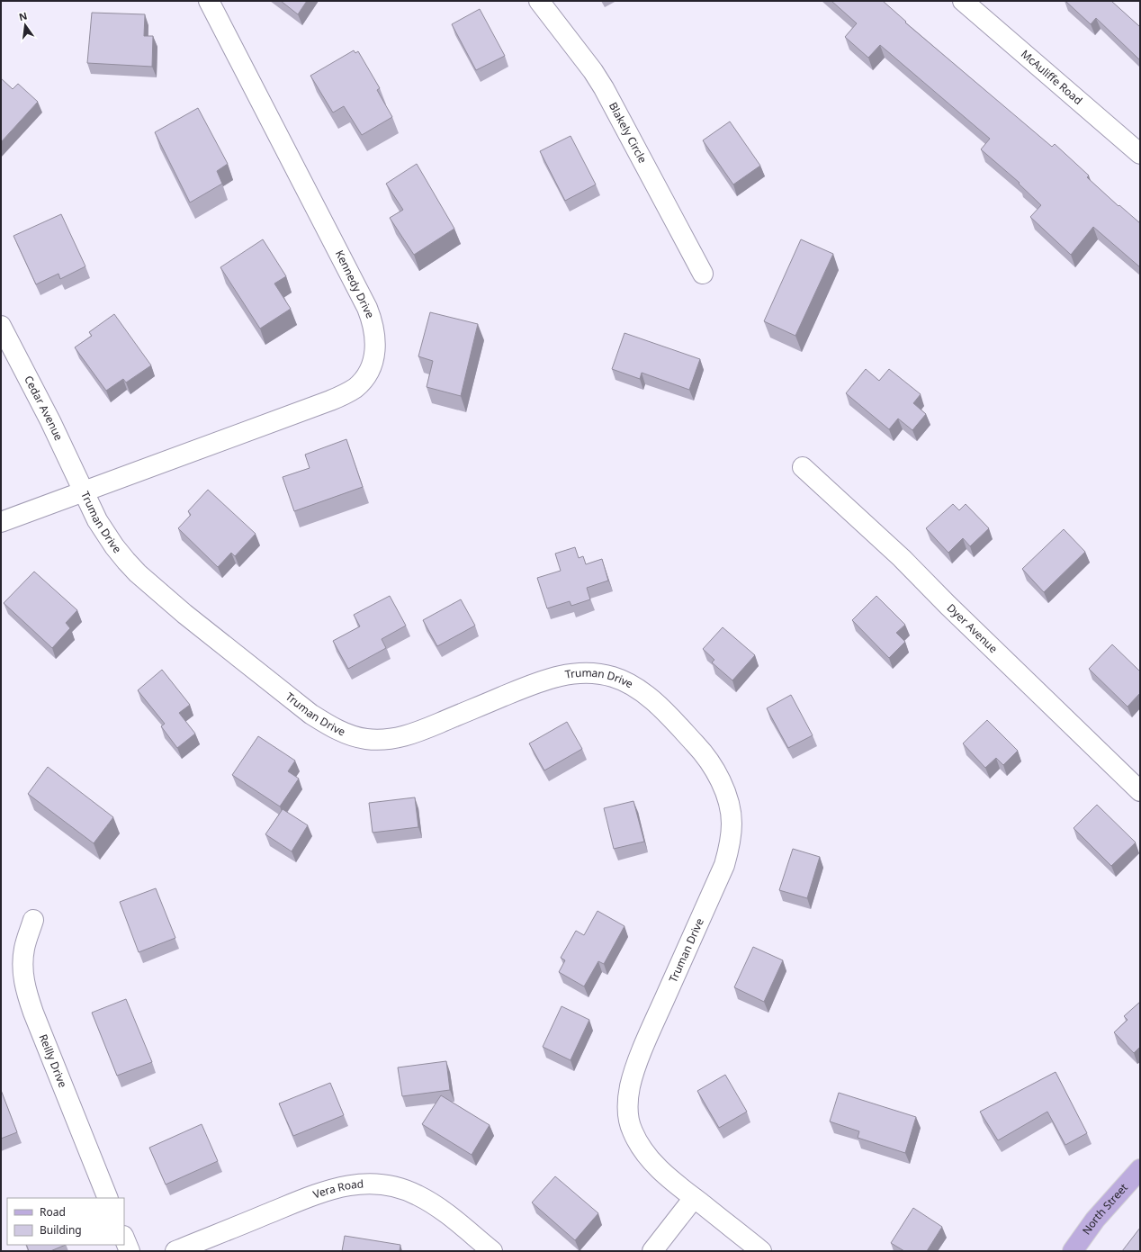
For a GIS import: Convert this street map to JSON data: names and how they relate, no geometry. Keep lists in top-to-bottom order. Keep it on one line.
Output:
{"streets":{"main road":["North Street"],"street":["McAuliffe Road","Blakely Circle","Kennedy Drive","Cedar Avenue","Truman Drive","Dyer Avenue","Reilly Drive","Vera Road"]},"crossings":[["Kennedy Drive","Cedar Avenue"],["Kennedy Drive","Truman Drive"],["Cedar Avenue","Truman Drive"]],"legend":["Road","Building"],"north":"top"}
